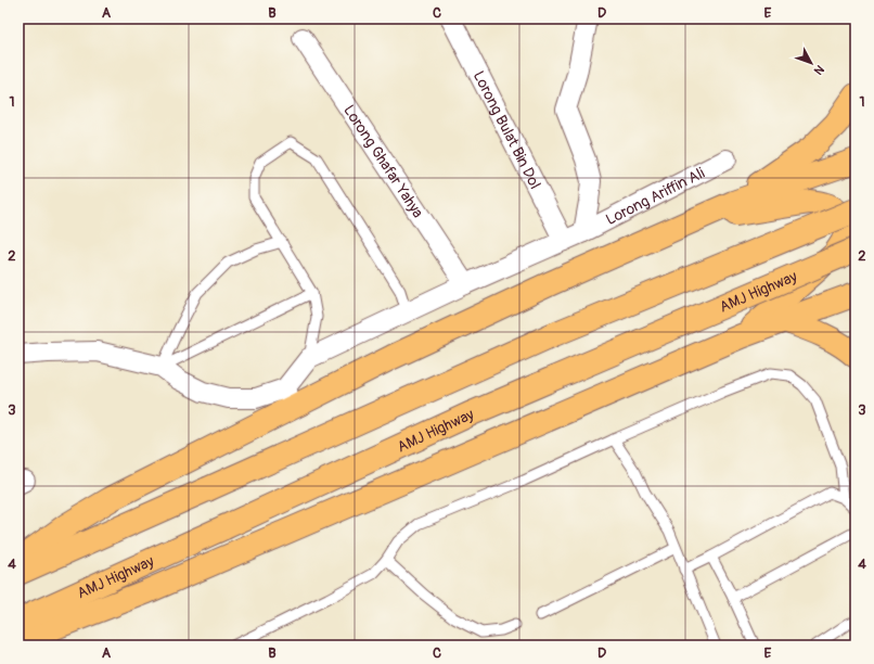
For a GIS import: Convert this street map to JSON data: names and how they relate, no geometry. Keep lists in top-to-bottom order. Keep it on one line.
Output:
{"streets":{"main road":["AMJ Highway"],"street":["Lorong Bulat Bin Dol","Lorong Ghafar Yahya","Lorong Ariffin Ali"]},"crossings":[["Lorong Bulat Bin Dol","Lorong Ariffin Ali"],["Lorong Ghafar Yahya","Lorong Ariffin Ali"]],"north":"bottom right","grid":{"columns":["A","B","C","D","E"],"rows":["1","2","3","4"]}}
